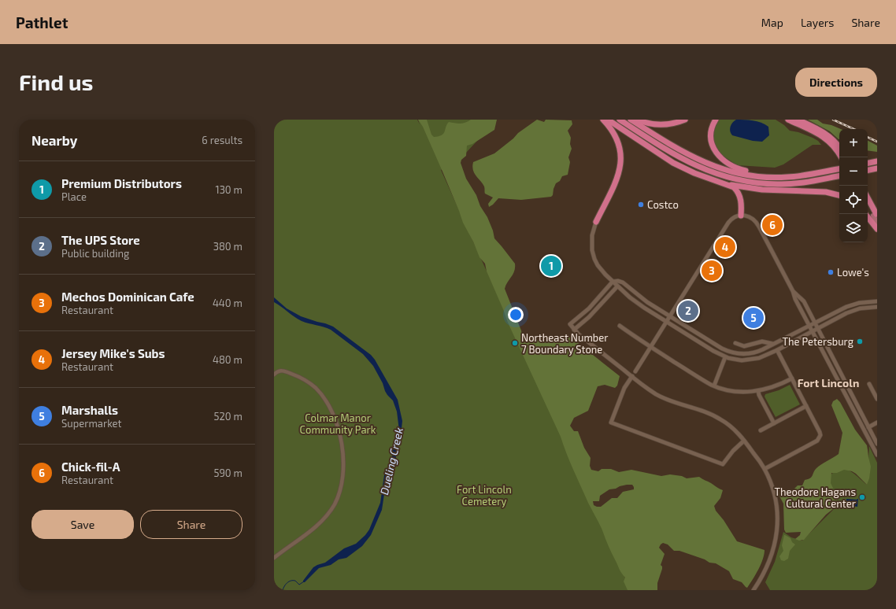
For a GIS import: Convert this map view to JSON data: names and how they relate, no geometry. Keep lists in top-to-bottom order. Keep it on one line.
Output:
{"districts":["Fort Lincoln"],"water":["Dueling Creek"],"parks":["Colmar Manor Community Park","Fort Lincoln Cemetery"],"places":["Costco","Lowe's","The Petersburg","Northeast Number 7 Boundary Stone","Theodore Hagans Cultural Center"],"page":{"header":"Pathlet","nav":["Map","Layers","Share"],"buttons":["Directions",["Save","Share"]],"title":"Find us","heading":["Nearby","6 results"],"map_buttons":["+","−"],"list":[{"mark":"1","name":"Premium Distributors","note":"Place","value":"130 m"},{"mark":"2","name":"The UPS Store","note":"Public building","value":"380 m"},{"mark":"3","name":"Mechos Dominican Cafe","note":"Restaurant","value":"440 m"},{"mark":"4","name":"Jersey Mike's Subs","note":"Restaurant","value":"480 m"},{"mark":"5","name":"Marshalls","note":"Supermarket","value":"520 m"},{"mark":"6","name":"Chick-fil-A","note":"Restaurant","value":"590 m"}],"pins":["6","4","1","3","2","5"]}}
